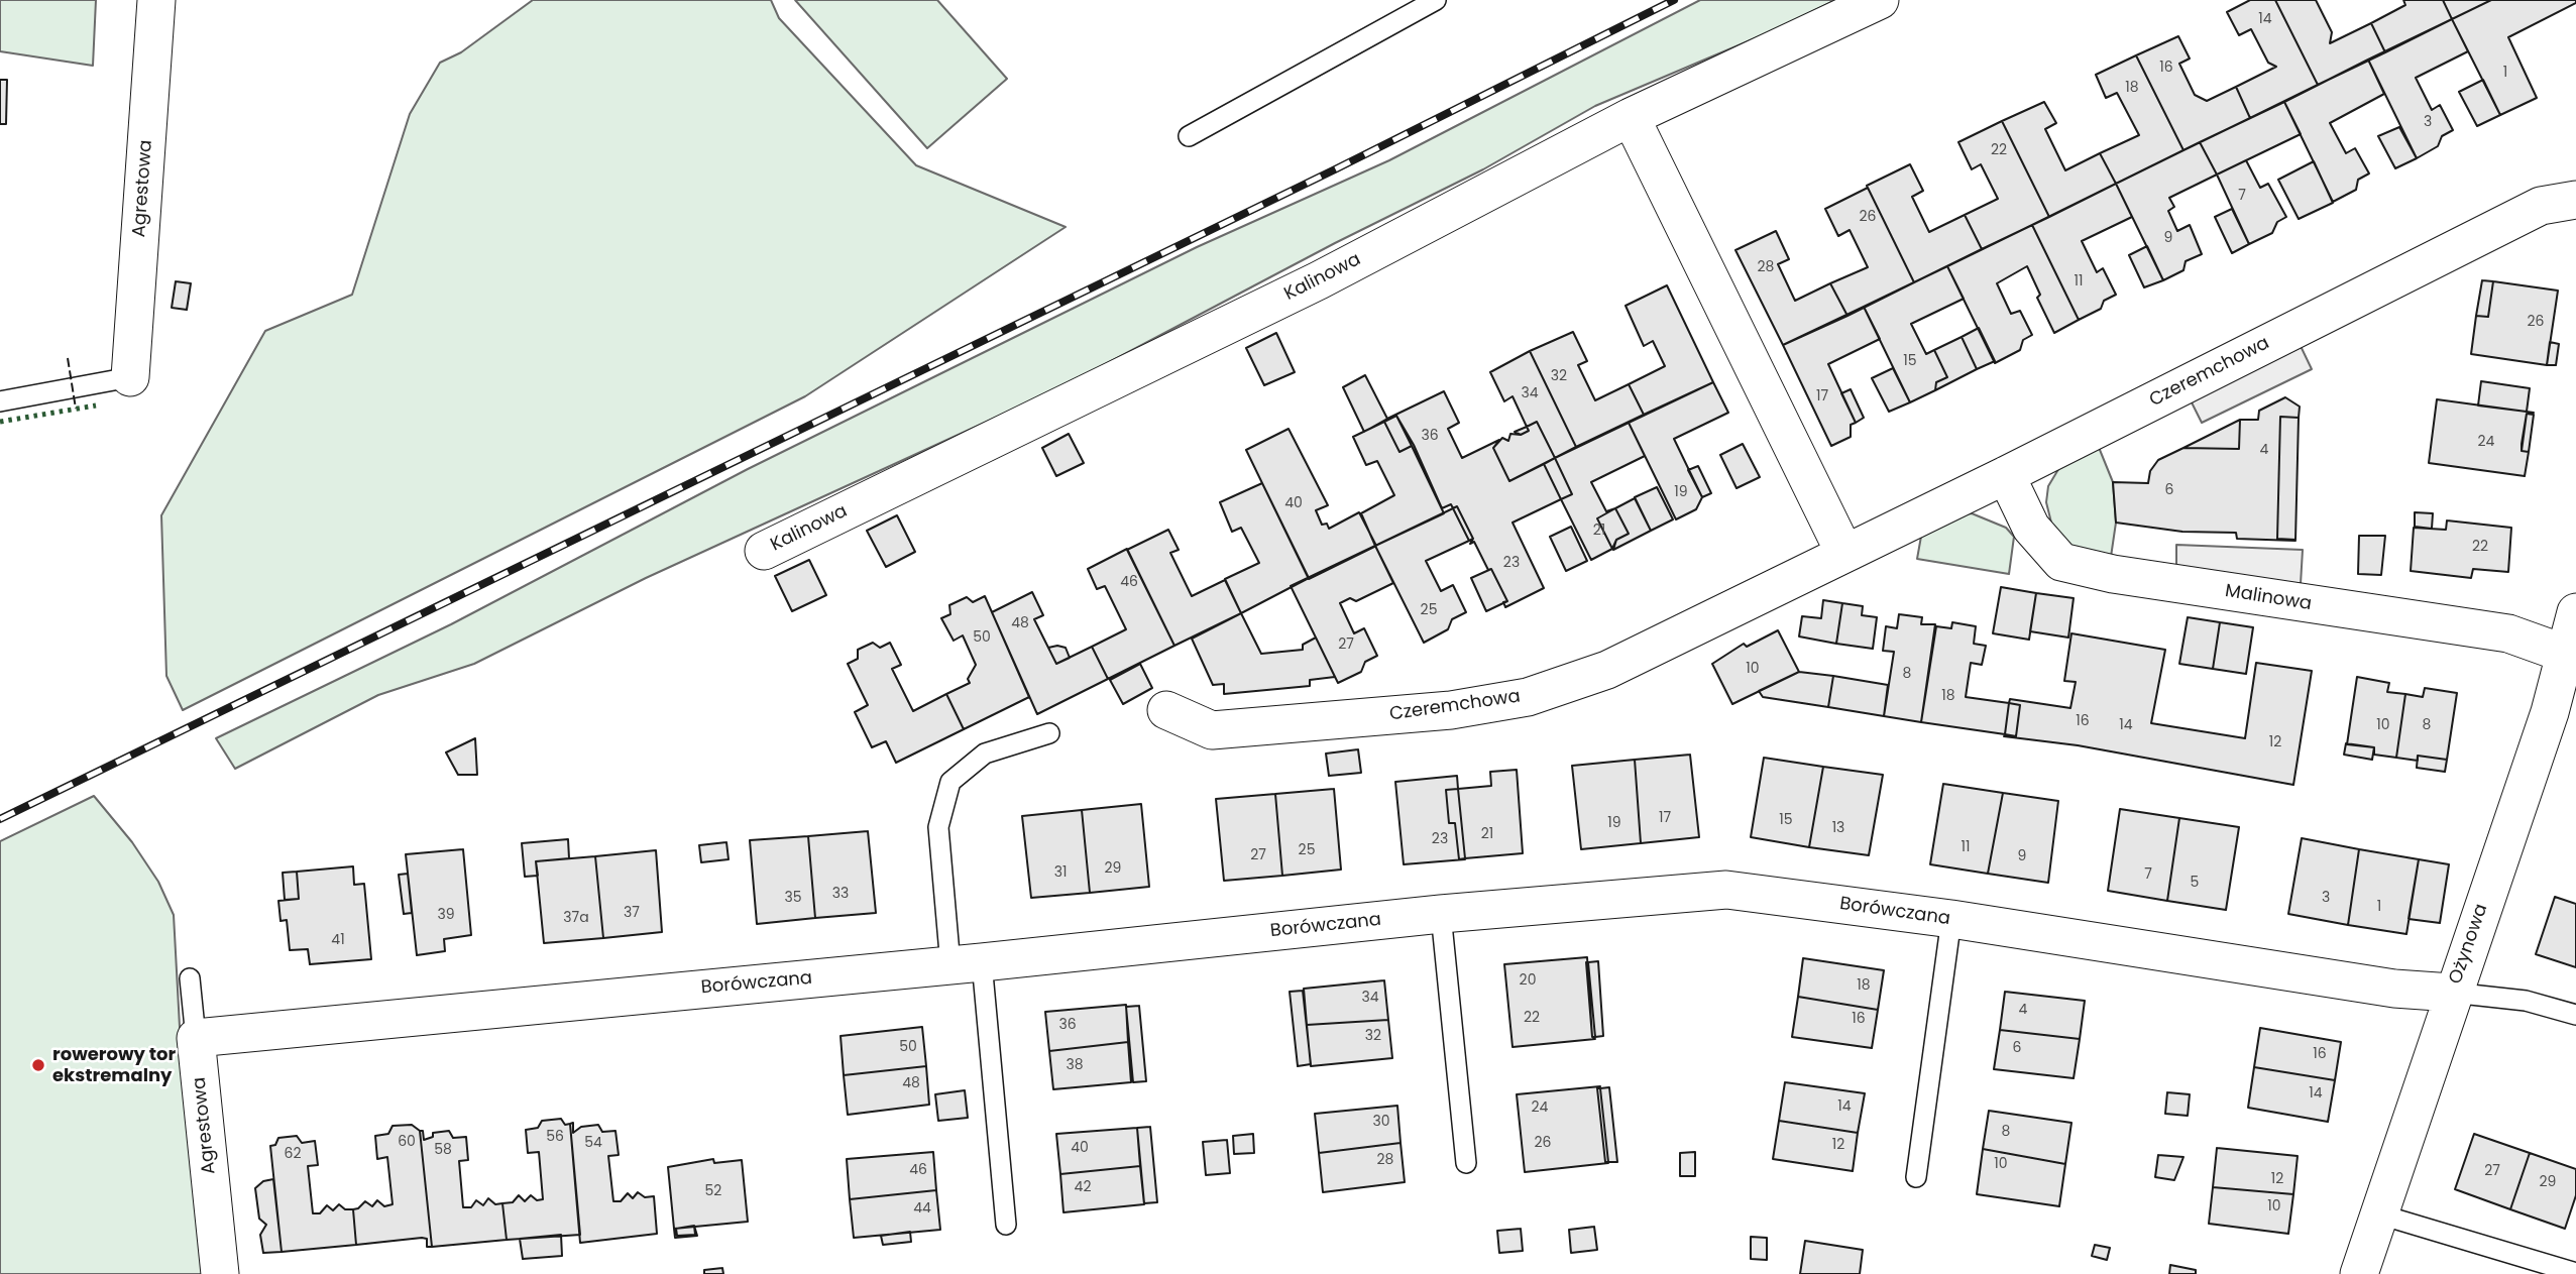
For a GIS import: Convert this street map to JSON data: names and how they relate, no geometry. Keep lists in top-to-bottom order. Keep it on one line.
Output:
{"streets":{"street":["Agrestowa","Kalinowa","Czeremchowa","Malinowa","Borówczana","Ożynowa"]},"crossings":[["Agrestowa","Borówczana"],["Czeremchowa","Malinowa"],["Malinowa","Ożynowa"],["Borówczana","Ożynowa"]],"places":["rowerowy tor ekstremalny"],"house_numbers":["14","16","1","18","3","22","7","26","9","28","11","26","15","32","34","17","36","24","4","6","19","40","21","22","23","46","25","48","50","27","10","8","18","16","14","10","8","12","17","15","19","13","21","23","11","25","27","9","29","31","7","5","33","35","3","1","37","39","37a","41","20","18","34","4","22","16","36","32","50","6","16","38","48","14","14","24","30","8","56","60","54","26","12","40","58","62","28","10","46","27","12","29","42","52","10","44"]}
